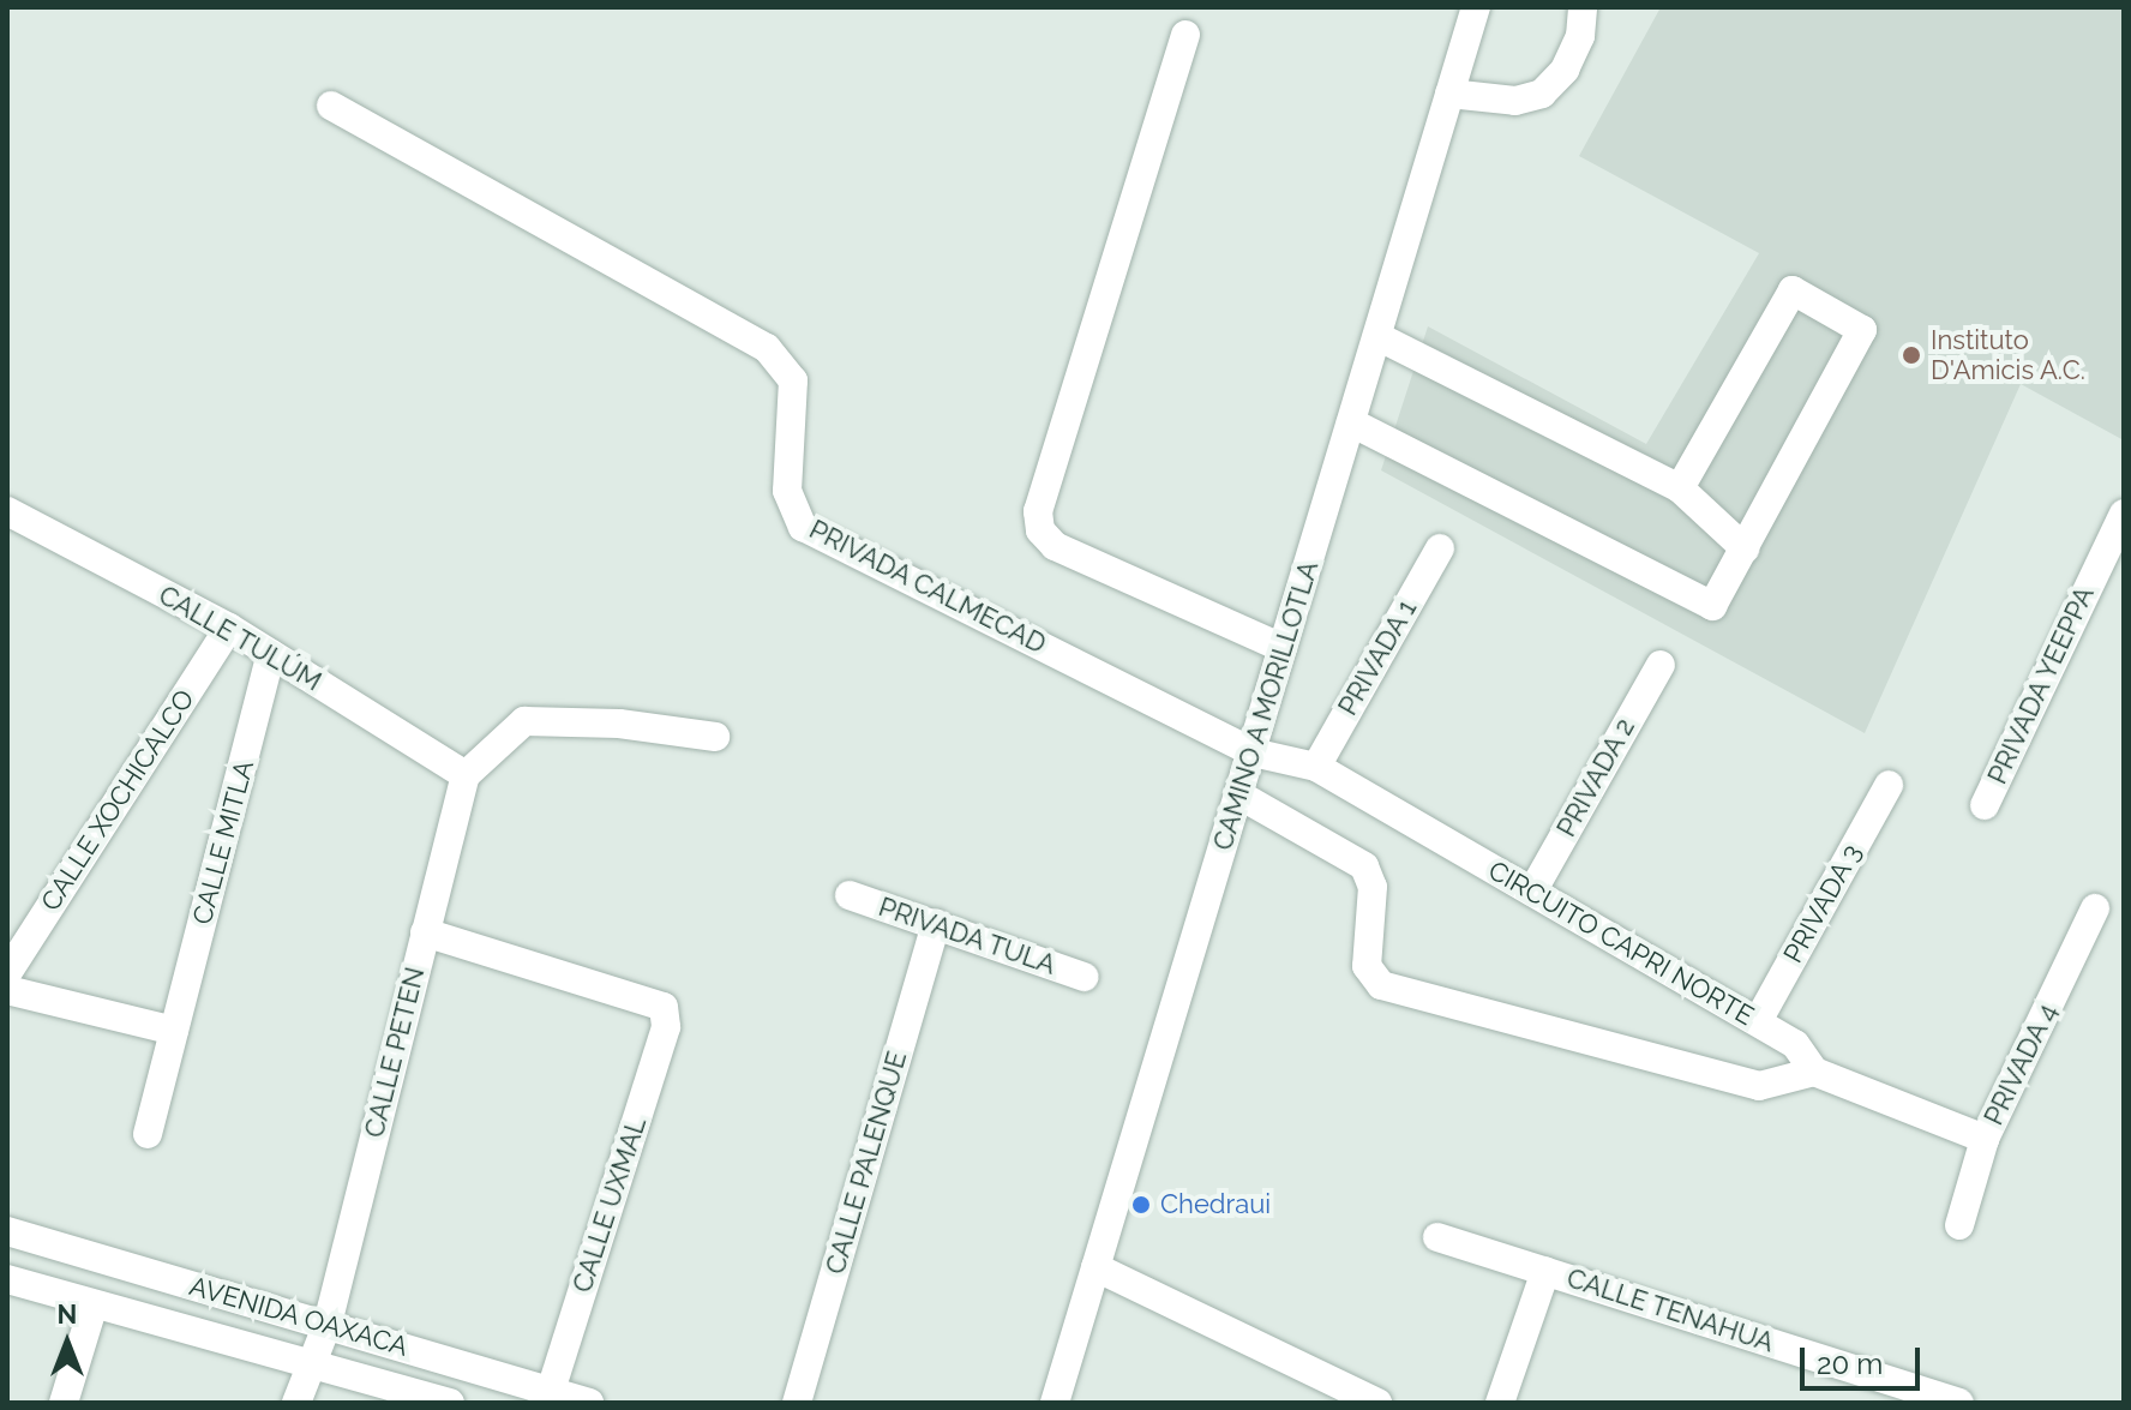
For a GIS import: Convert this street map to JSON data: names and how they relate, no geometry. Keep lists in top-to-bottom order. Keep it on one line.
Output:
{"streets":{"street":["PRIVADA CALMECAD","CALLE TULÚM","PRIVADA 1","PRIVADA YEEPPA","CAMINO A MORILLOTLA","PRIVADA 2","CALLE XOCHICALCO","CALLE MITLA","PRIVADA 3","PRIVADA TULA","CIRCUITO CAPRI NORTE","CALLE PETEN","PRIVADA 4","CALLE PALENQUE","CALLE UXMAL","CALLE TENAHUA","AVENIDA OAXACA"]},"crossings":[["PRIVADA CALMECAD","CAMINO A MORILLOTLA"],["PRIVADA CALMECAD","CIRCUITO CAPRI NORTE"],["CALLE TULÚM","CALLE XOCHICALCO"],["CALLE TULÚM","CALLE MITLA"],["CALLE TULÚM","CALLE PETEN"],["PRIVADA 1","CIRCUITO CAPRI NORTE"],["CAMINO A MORILLOTLA","CIRCUITO CAPRI NORTE"],["PRIVADA 2","CIRCUITO CAPRI NORTE"],["PRIVADA 3","CIRCUITO CAPRI NORTE"],["PRIVADA TULA","CALLE PALENQUE"],["CIRCUITO CAPRI NORTE","PRIVADA 4"],["CALLE PETEN","CALLE UXMAL"],["CALLE PETEN","AVENIDA OAXACA"],["CALLE UXMAL","AVENIDA OAXACA"]],"places":["Instituto D'Amicis A.C.","Chedraui"],"scale_bar":"20 m","north":"top"}
